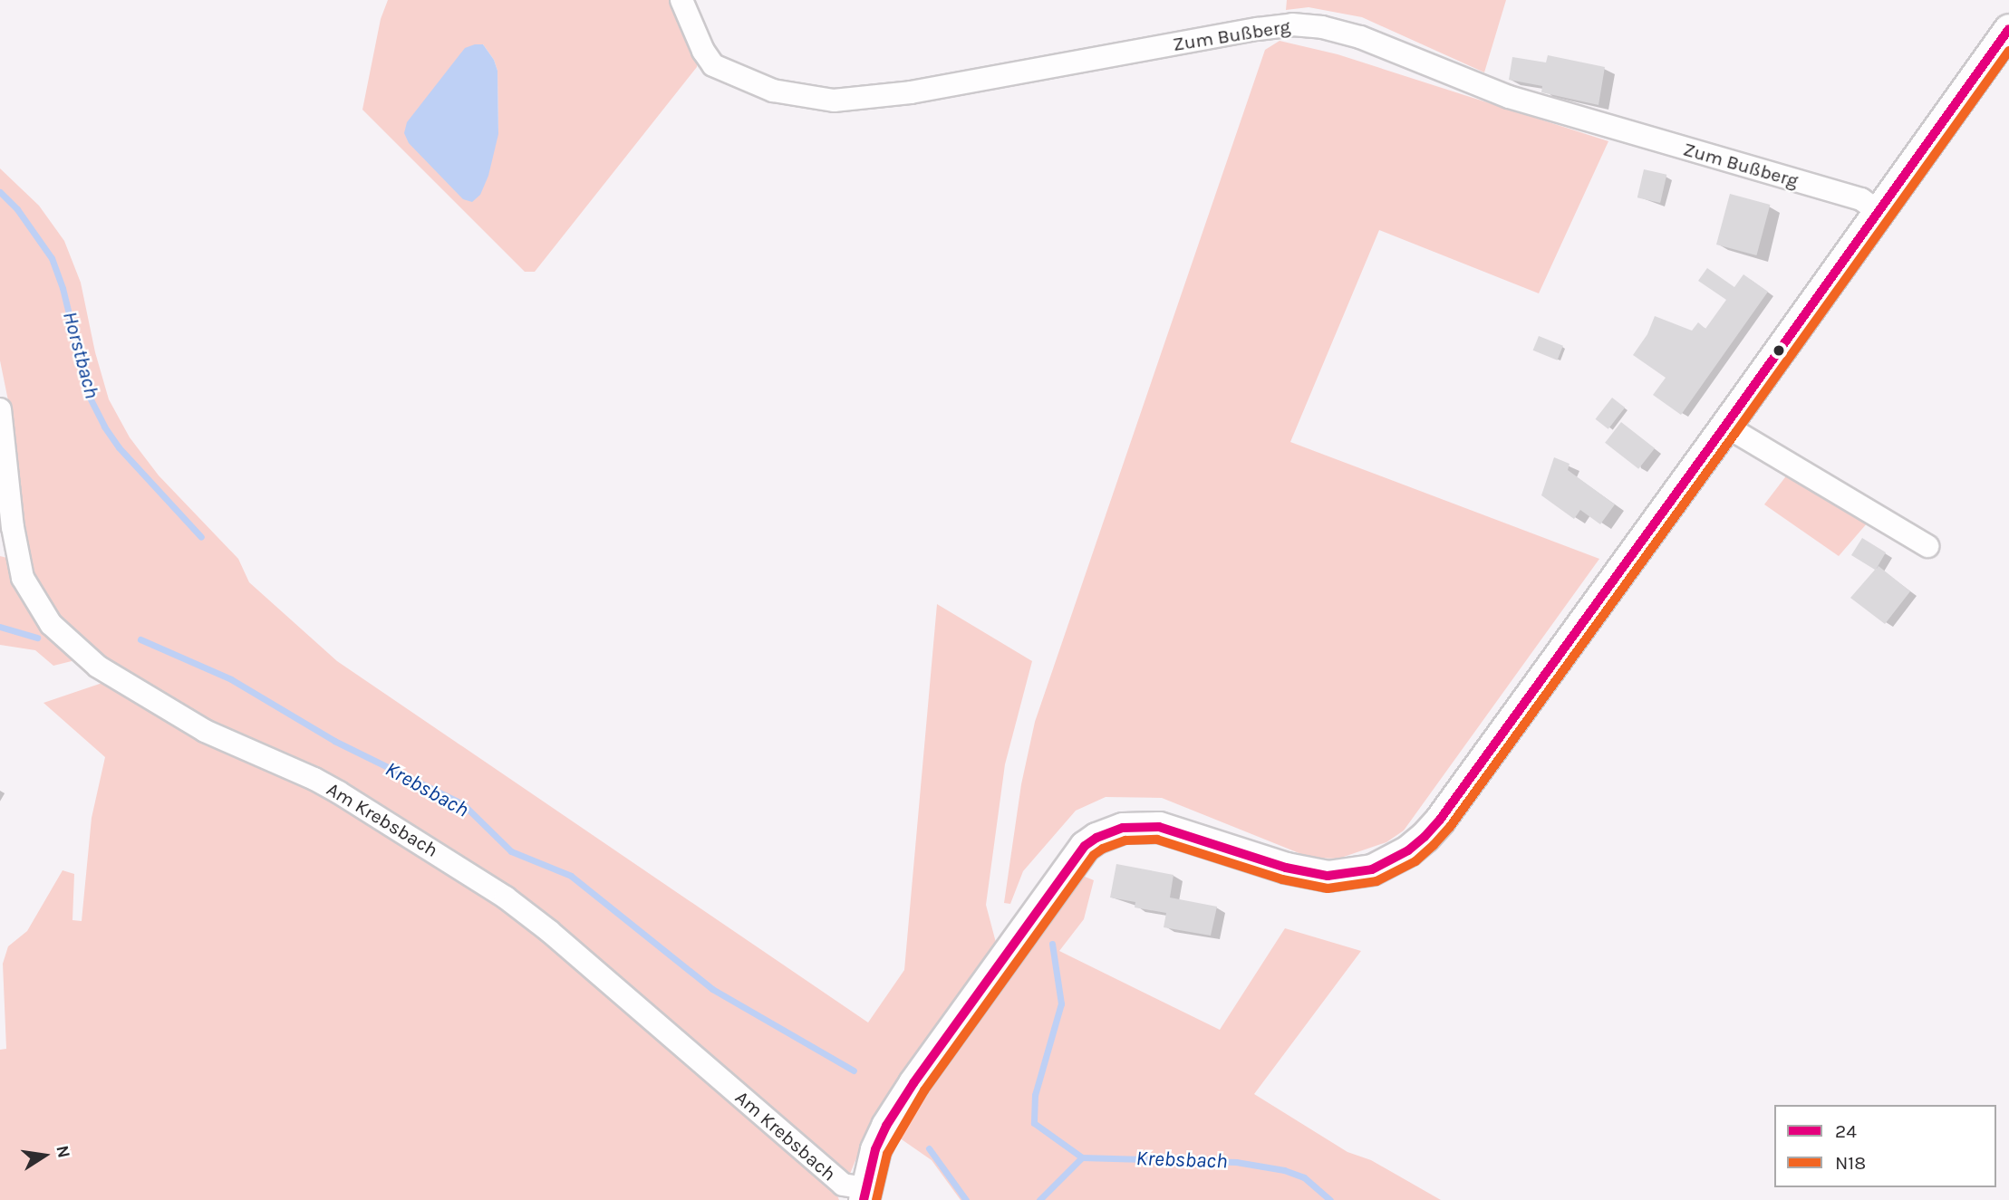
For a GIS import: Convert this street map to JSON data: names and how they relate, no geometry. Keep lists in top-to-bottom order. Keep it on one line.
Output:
{"streets":{"street":["Zum Bußberg","Am Krebsbach"]},"water":["Horstbach","Krebsbach"],"lines":["transit line 24","transit line N18"],"legend":["24","N18"],"north":"right"}
